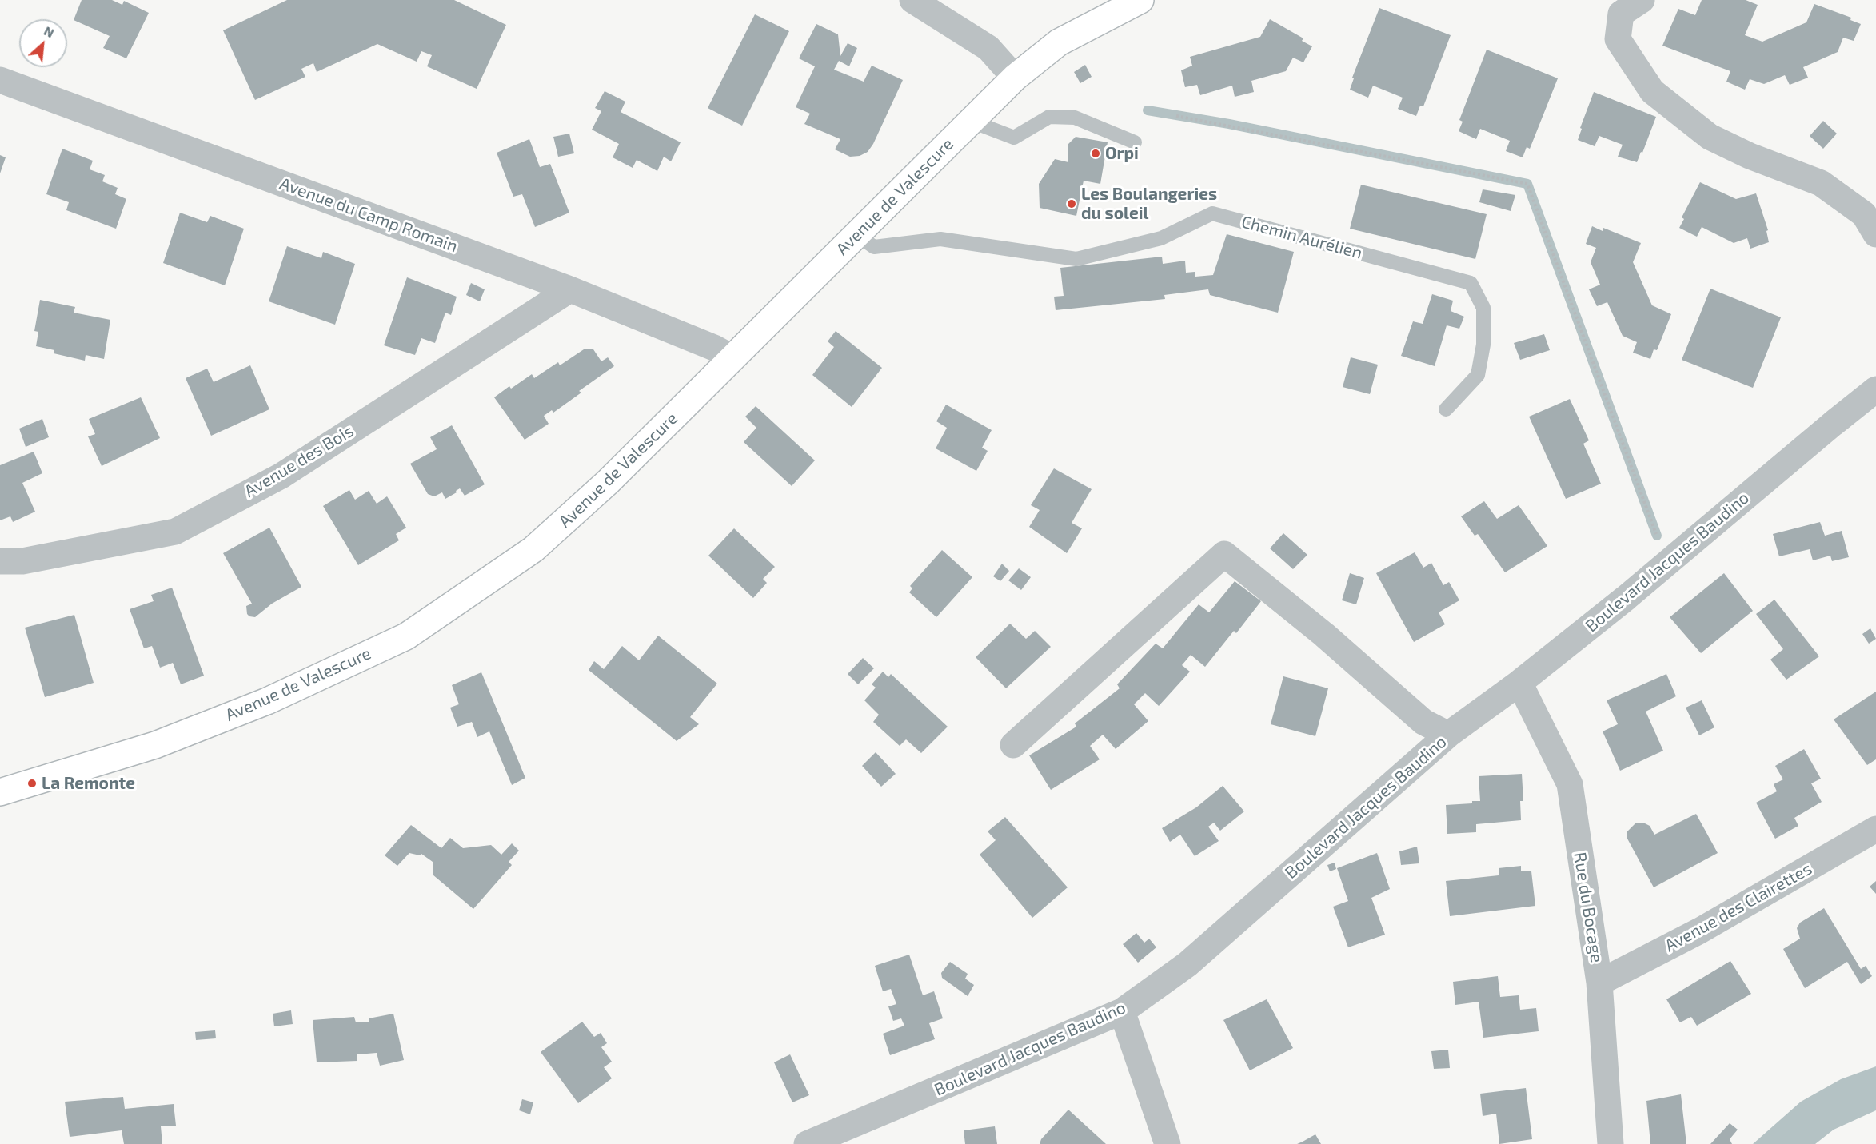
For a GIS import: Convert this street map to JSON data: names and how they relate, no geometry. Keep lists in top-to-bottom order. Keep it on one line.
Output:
{"streets":{"main road":["Avenue de Valescure"],"street":["Avenue du Camp Romain","Avenue des Bois","Boulevard Jacques Baudino","Rue du Bocage","Avenue des Clairettes"],"lane":["Chemin Aurélien"]},"crossings":[["Avenue de Valescure","Avenue du Camp Romain"],["Avenue de Valescure","Chemin Aurélien"],["Avenue du Camp Romain","Avenue des Bois"],["Boulevard Jacques Baudino","Rue du Bocage"],["Rue du Bocage","Avenue des Clairettes"]],"places":["Orpi","Les Boulangeries du soleil","La Remonte"],"north":"top right"}
